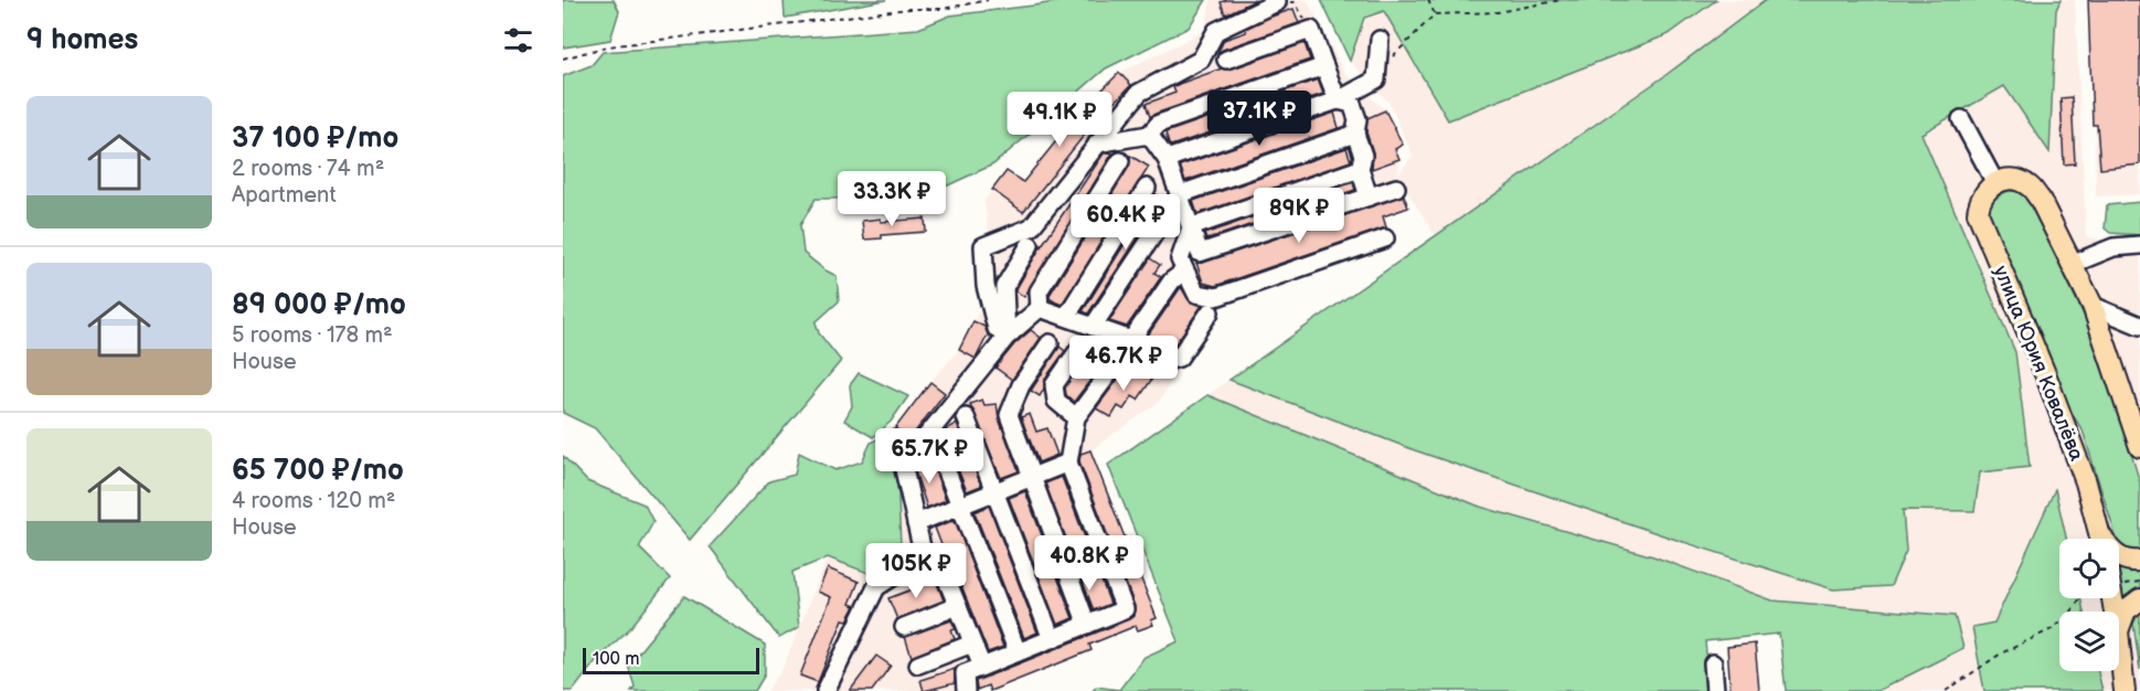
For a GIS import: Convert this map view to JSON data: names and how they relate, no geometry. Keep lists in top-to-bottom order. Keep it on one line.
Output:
{"streets":{"main road":["улица Юрия Ковалёва"]},"scale_bar":"100 m","page":{"heading":"9 homes","list":[{"name":"37 100 ₽/mo","note":"2 rooms · 74 m² · Apartment"},{"name":"89 000 ₽/mo","note":"5 rooms · 178 m² · House"},{"name":"65 700 ₽/mo","note":"4 rooms · 120 m² · House"}],"price":["37.1K ₽","49.1K ₽","33.3K ₽","89K ₽","60.4K ₽","46.7K ₽","65.7K ₽","40.8K ₽","105K ₽"],"scale":"100 m"}}
